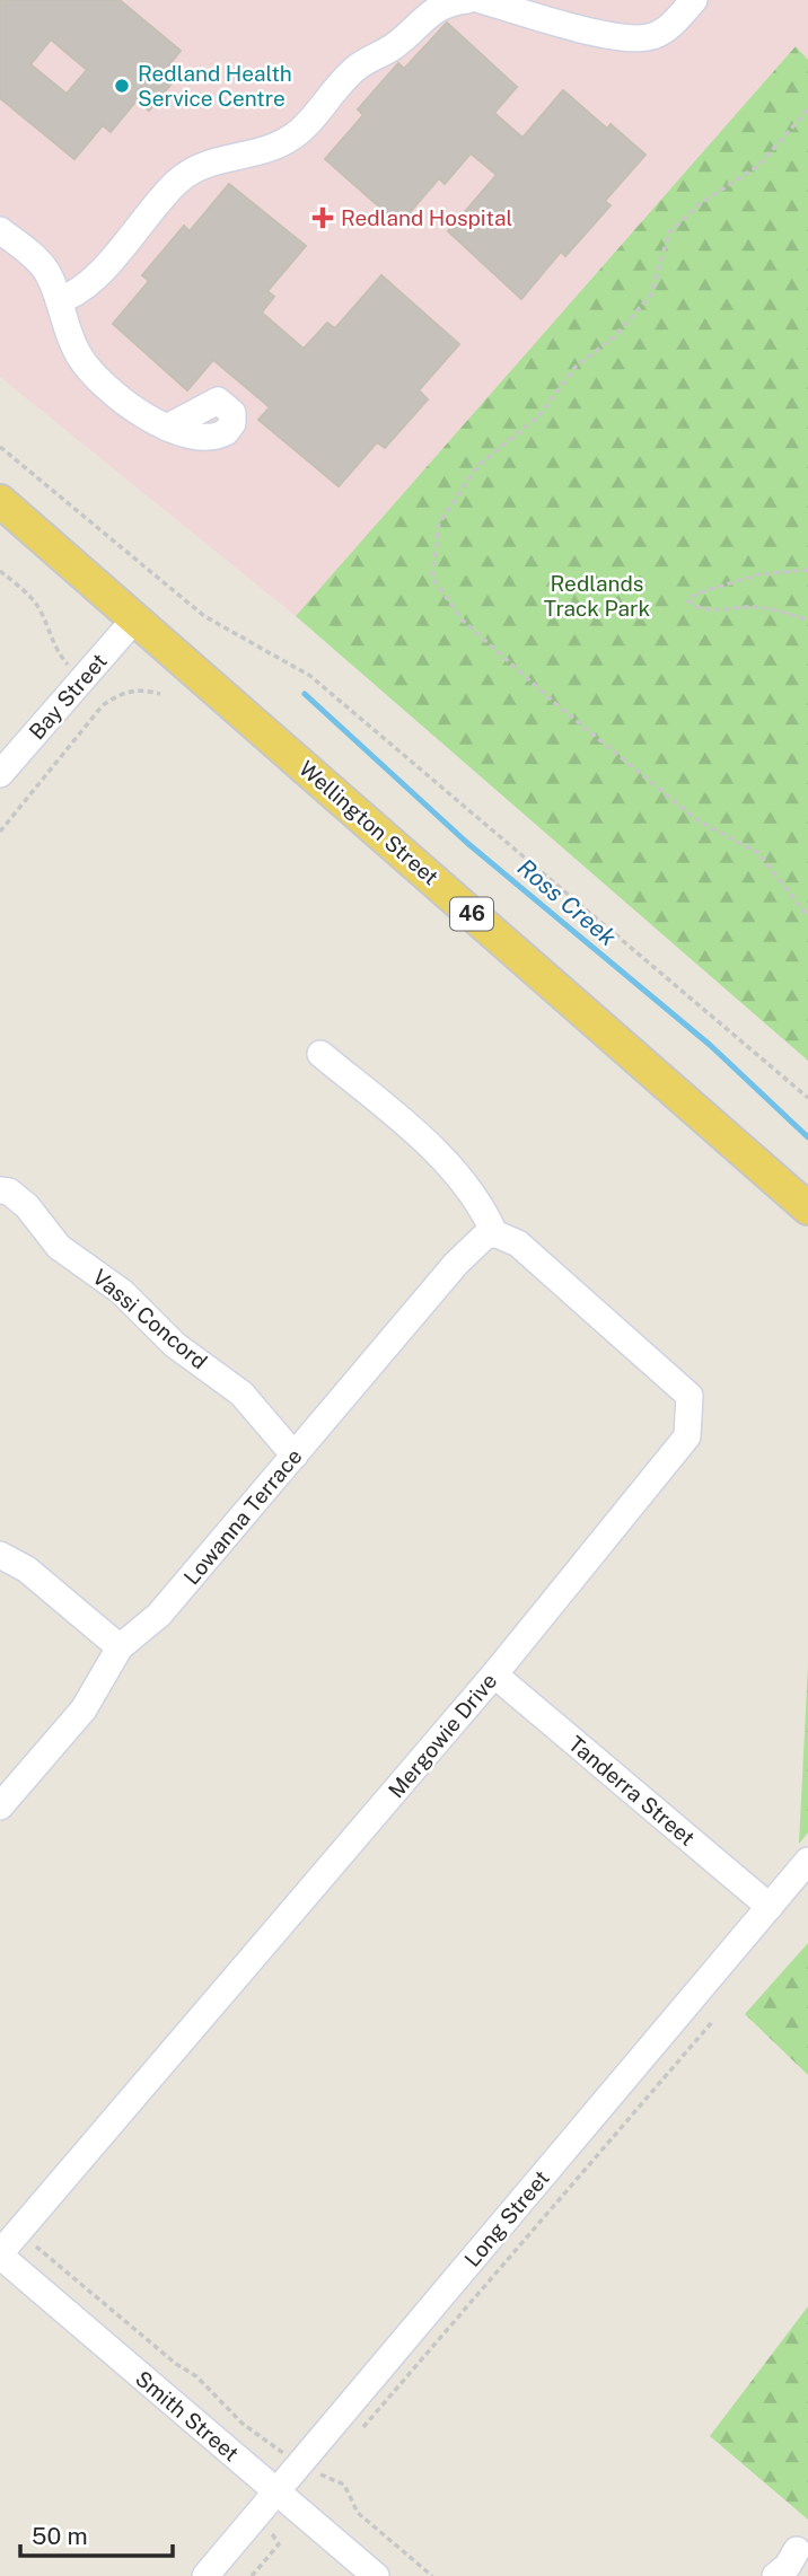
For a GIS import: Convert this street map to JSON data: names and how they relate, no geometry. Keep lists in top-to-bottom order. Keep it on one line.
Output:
{"streets":{"main road":["Wellington Street","46"],"street":["Bay Street","Vassi Concord","Lowanna Terrace","Mergowie Drive","Tanderra Street","Long Street","Smith Street"]},"crossings":[["Bay Street","Wellington Street"],["Vassi Concord","Lowanna Terrace"],["Lowanna Terrace","Mergowie Drive"],["Mergowie Drive","Tanderra Street"],["Mergowie Drive","Smith Street"],["Tanderra Street","Long Street"],["Long Street","Smith Street"]],"water":["Ross Creek"],"parks":["Redlands Track Park"],"places":{"other":["Redland Health Service Centre"],"health":["Redland Hospital"]},"scale_bar":"50 m"}
